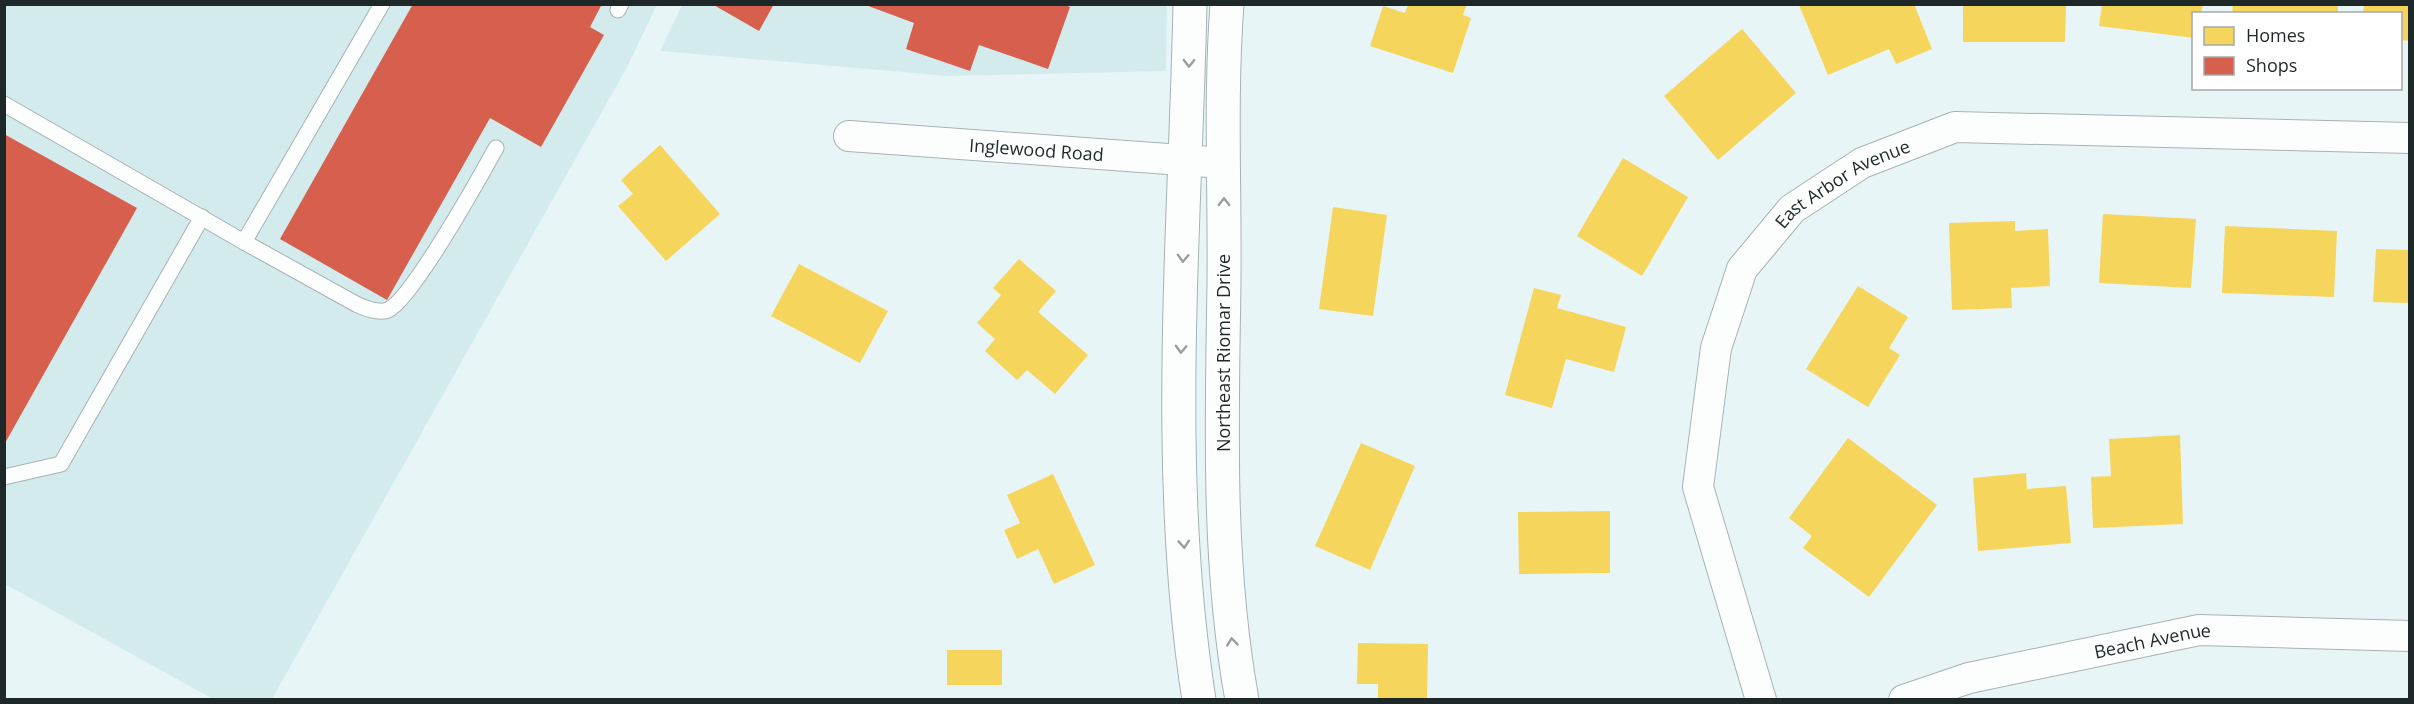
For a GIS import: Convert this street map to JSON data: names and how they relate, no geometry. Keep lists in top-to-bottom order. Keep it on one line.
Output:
{"streets":{"street":["Inglewood Road","East Arbor Avenue","Northeast Riomar Drive","Beach Avenue"]},"crossings":[["Inglewood Road","Northeast Riomar Drive"]],"legend":["Homes","Shops"]}
